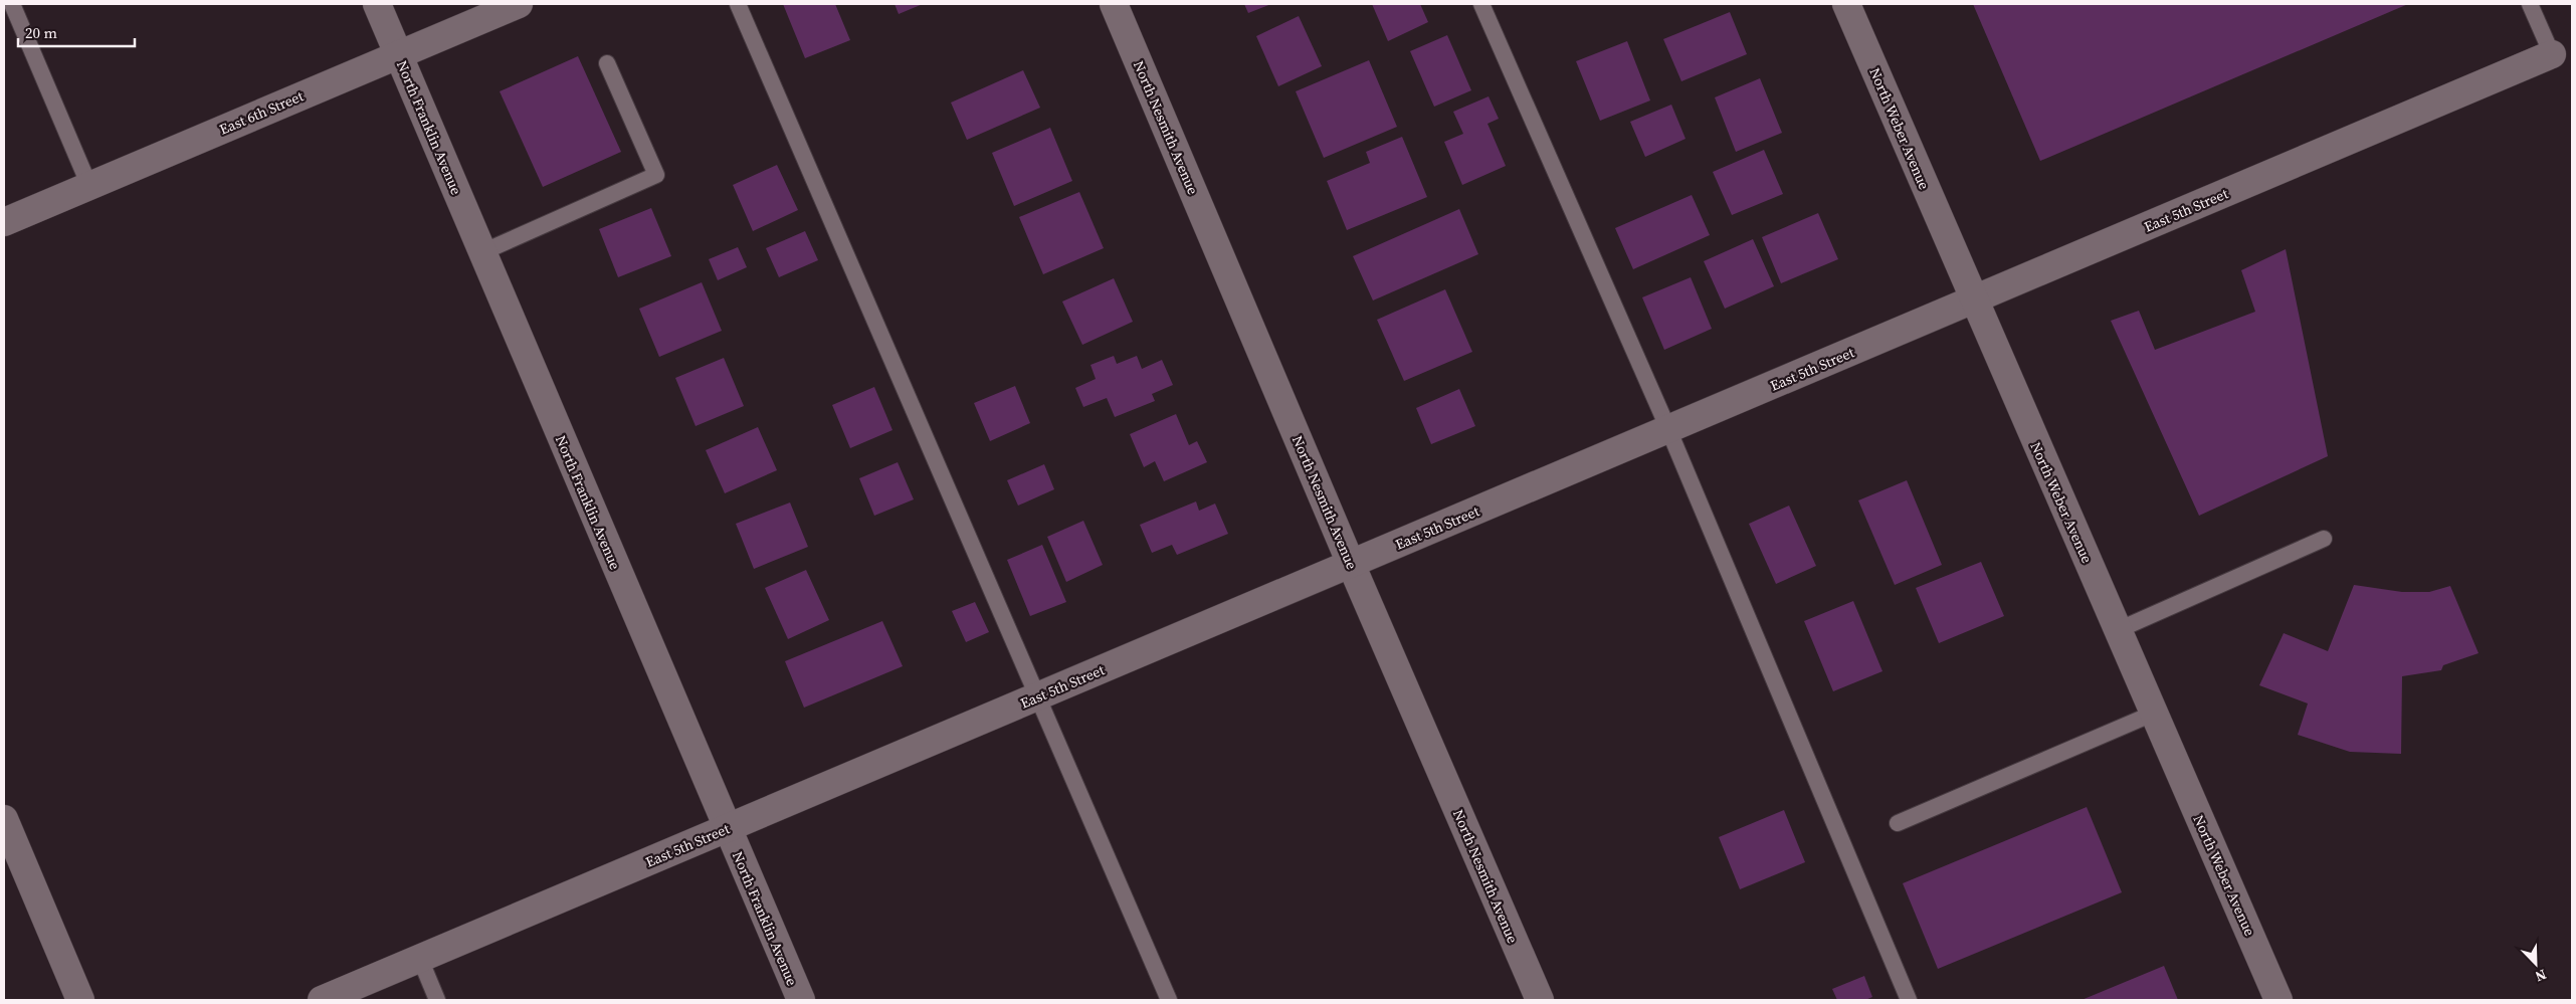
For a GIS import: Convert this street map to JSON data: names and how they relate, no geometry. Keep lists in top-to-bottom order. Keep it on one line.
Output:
{"streets":{"street":["East 6th Street","North Franklin Avenue","North Nesmith Avenue","North Weber Avenue","East 5th Street"]},"crossings":[["East 6th Street","North Franklin Avenue"],["North Franklin Avenue","East 5th Street"],["North Nesmith Avenue","East 5th Street"],["North Weber Avenue","East 5th Street"]],"scale_bar":"20 m","north":"bottom right"}
